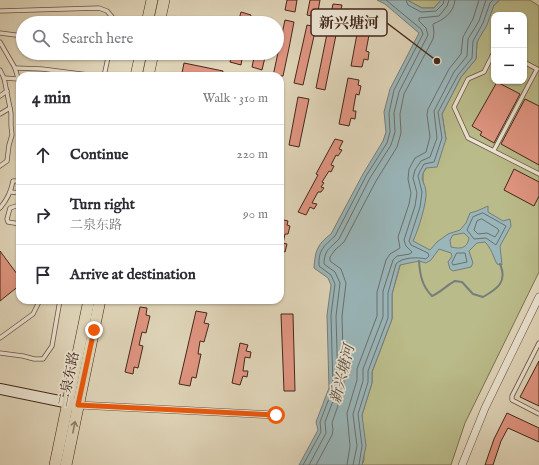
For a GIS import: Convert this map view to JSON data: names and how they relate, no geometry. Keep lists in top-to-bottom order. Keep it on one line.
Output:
{"streets":{"main road":["二泉东路"]},"water":["新兴塘河"],"places":["新兴塘河"],"page":{"map_buttons":["+","−"],"search":"Search here","heading":["4 min","Walk · 310 m"],"list":[["Continue","220 m"],["Turn right","二泉东路","90 m"],"Arrive at destination"]}}
